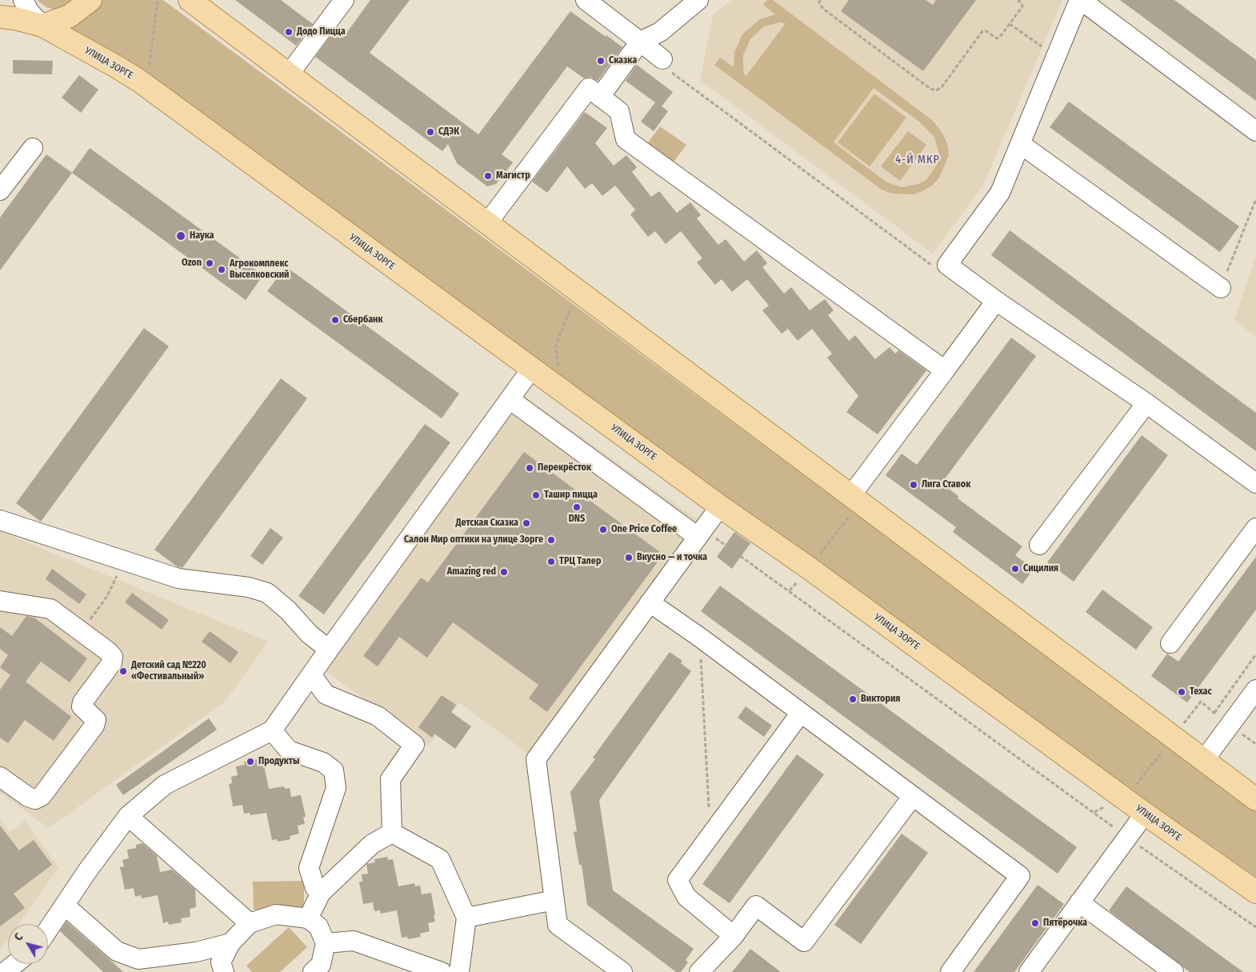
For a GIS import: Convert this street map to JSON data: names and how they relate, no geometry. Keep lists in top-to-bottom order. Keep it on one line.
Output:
{"streets":{"main road":["УЛИЦА ЗОРГЕ"]},"districts":["4-Й МКР"],"places":["Додо Пицца","Сказка","СДЭК","Магистр","Наука","Ozon","Агрокомплекс Выселковский","Сбербанк","Перекрёсток","Лига Ставок","Ташир пицца","DNS","Детская Сказка","One Price Coffee","Салон Мир оптики на улице Зорге","Вкусно — и точка","ТРЦ Талер","Сицилия","Amazing red","Детский сад №220 «Фестивальный»","Техас","Виктория","Продукты","Пятёрочка"],"north":"top left"}
